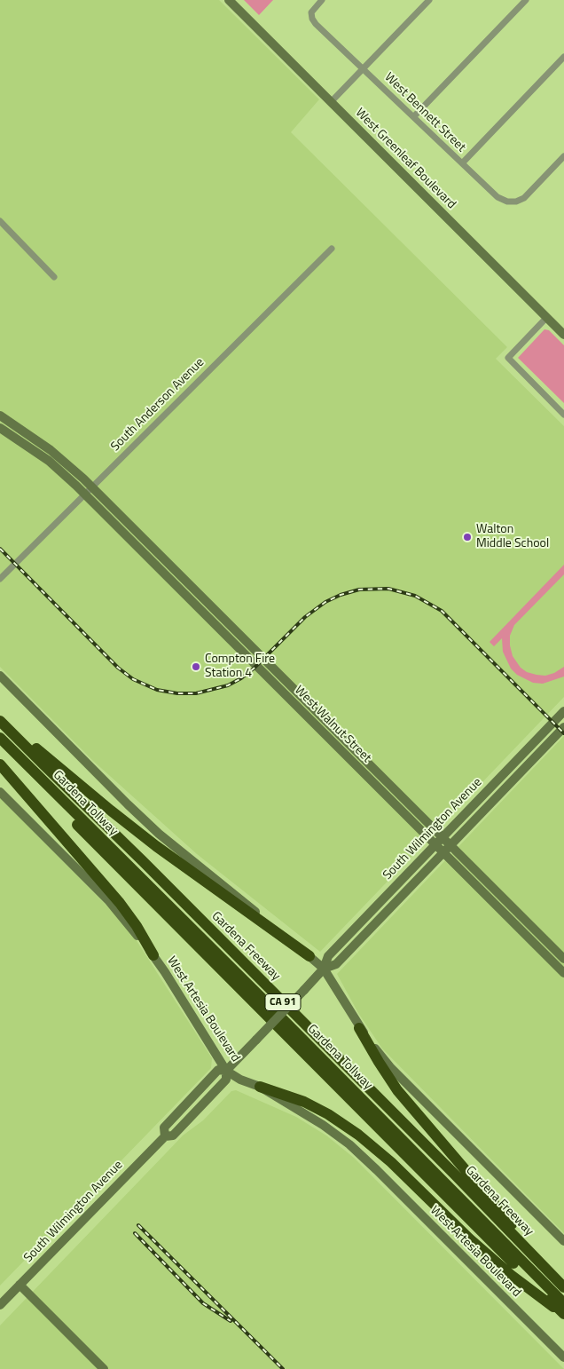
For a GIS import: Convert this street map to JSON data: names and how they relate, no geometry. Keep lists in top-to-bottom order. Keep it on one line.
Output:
{"streets":{"highway":["Gardena Tollway","Gardena Freeway","CA 91"],"main road":["West Greenleaf Boulevard","West Walnut Street","South Wilmington Avenue","West Artesia Boulevard"],"street":["West Bennett Street","South Anderson Avenue"]},"crossings":[["South Anderson Avenue","West Walnut Street"],["West Walnut Street","South Wilmington Avenue"],["South Wilmington Avenue","West Artesia Boulevard"]],"places":["Walton Middle School","Compton Fire Station 4"]}
